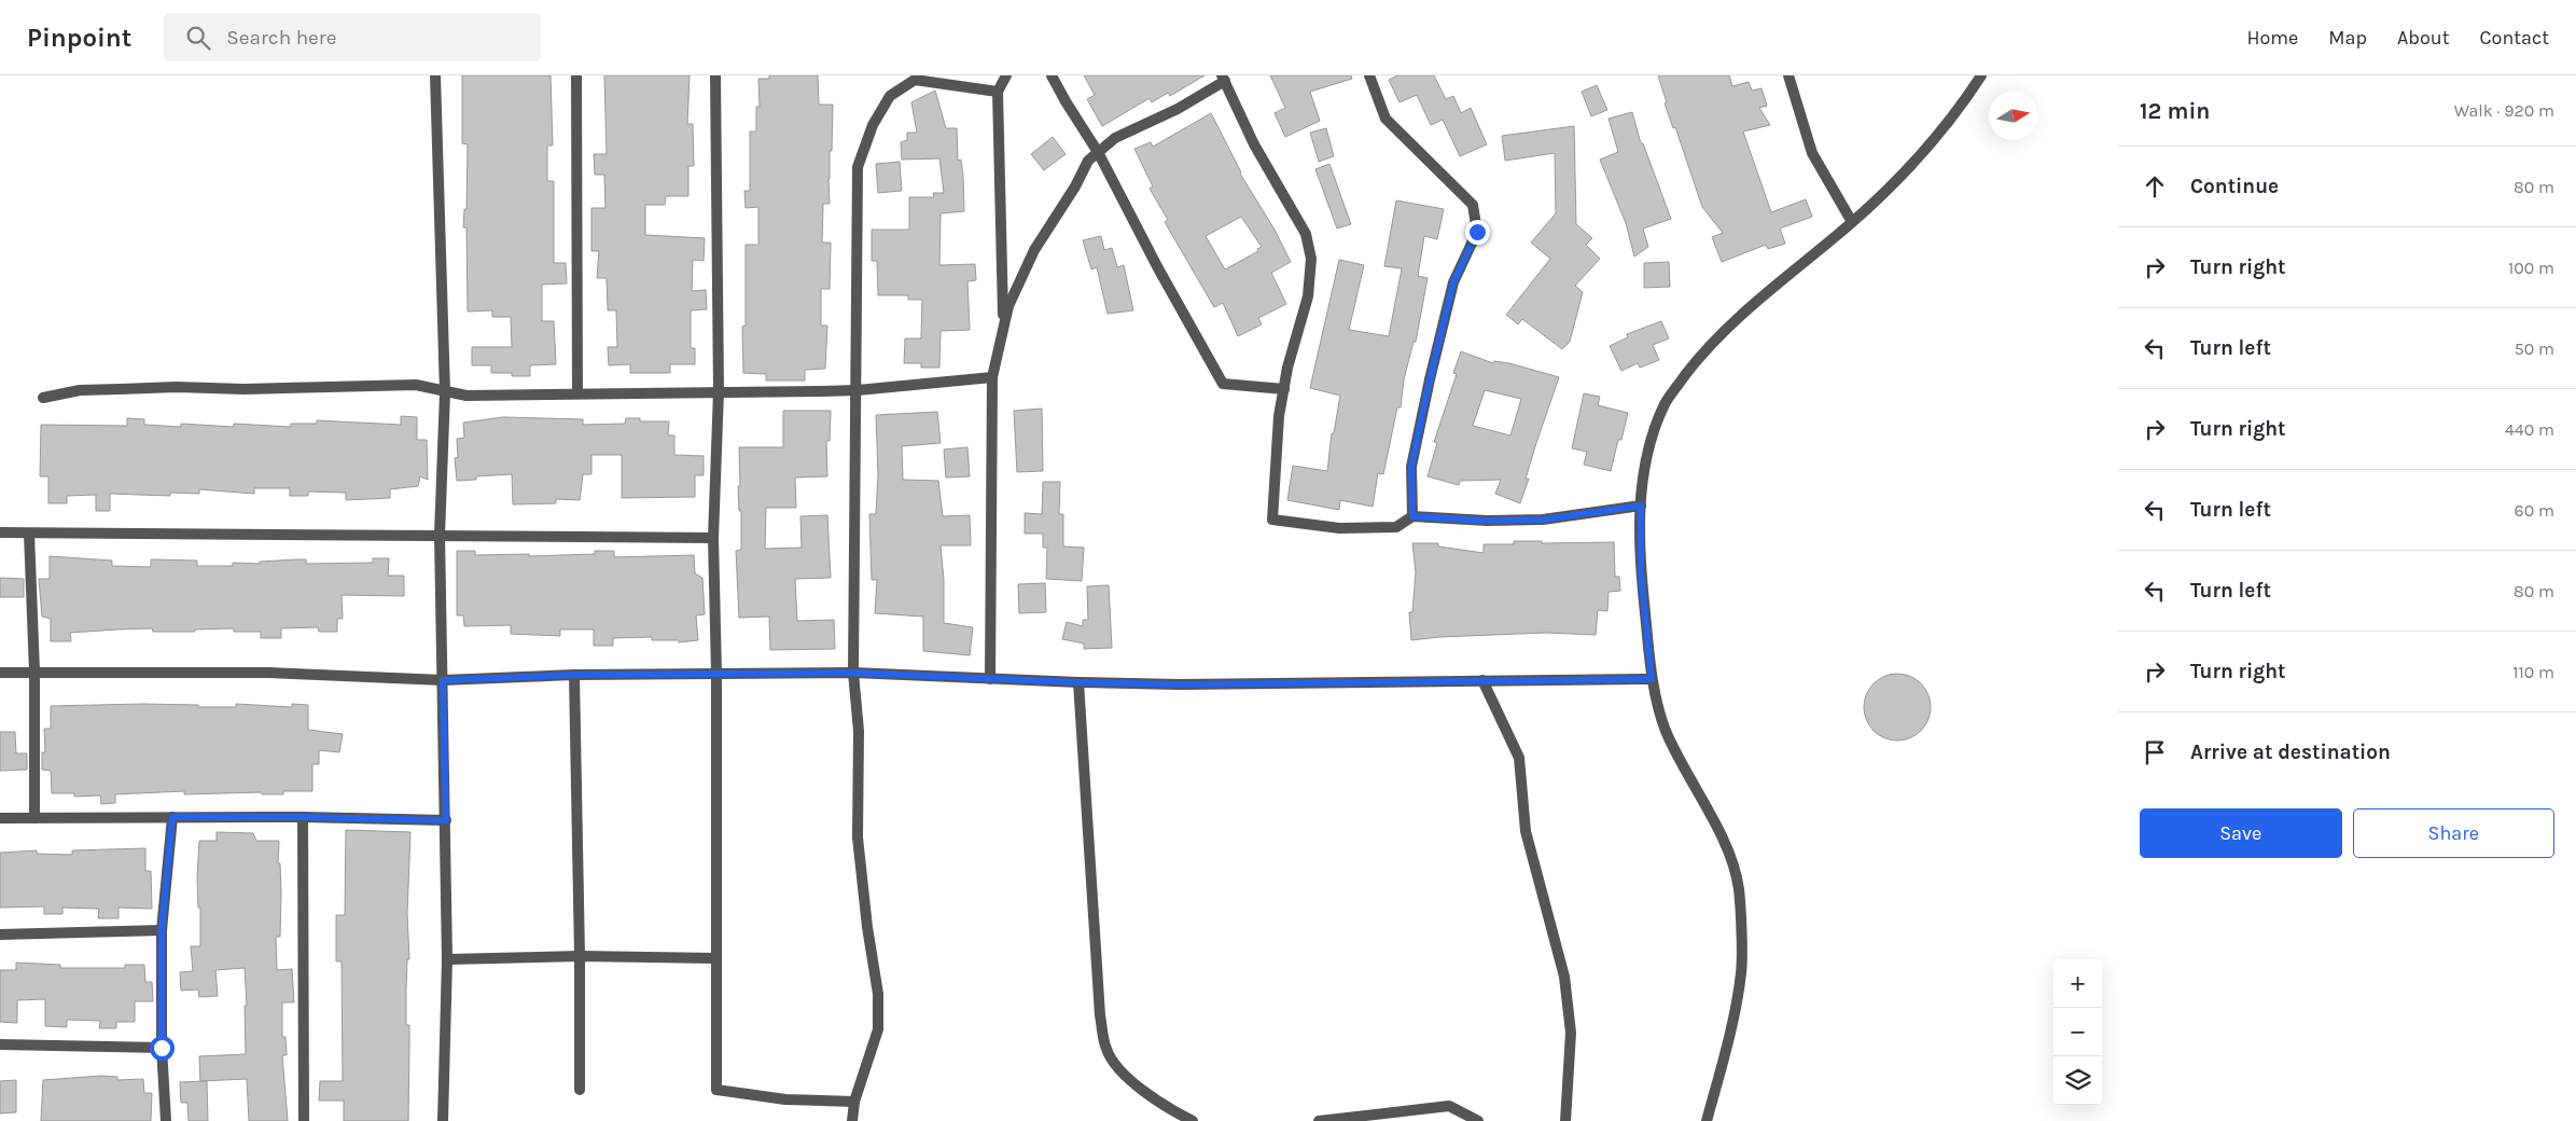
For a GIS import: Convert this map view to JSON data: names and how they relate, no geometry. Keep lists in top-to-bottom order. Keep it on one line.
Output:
{"north":"right","page":{"header":"Pinpoint","search":"Search here","nav":["Home","Map","About","Contact"],"heading":["12 min","Walk · 920 m"],"list":[["Continue","80 m"],["Turn right","100 m"],["Turn left","50 m"],["Turn right","440 m"],["Turn left","60 m"],["Turn left","80 m"],["Turn right","110 m"],"Arrive at destination"],"buttons":["Save","Share"],"map_buttons":["+","−"]}}
